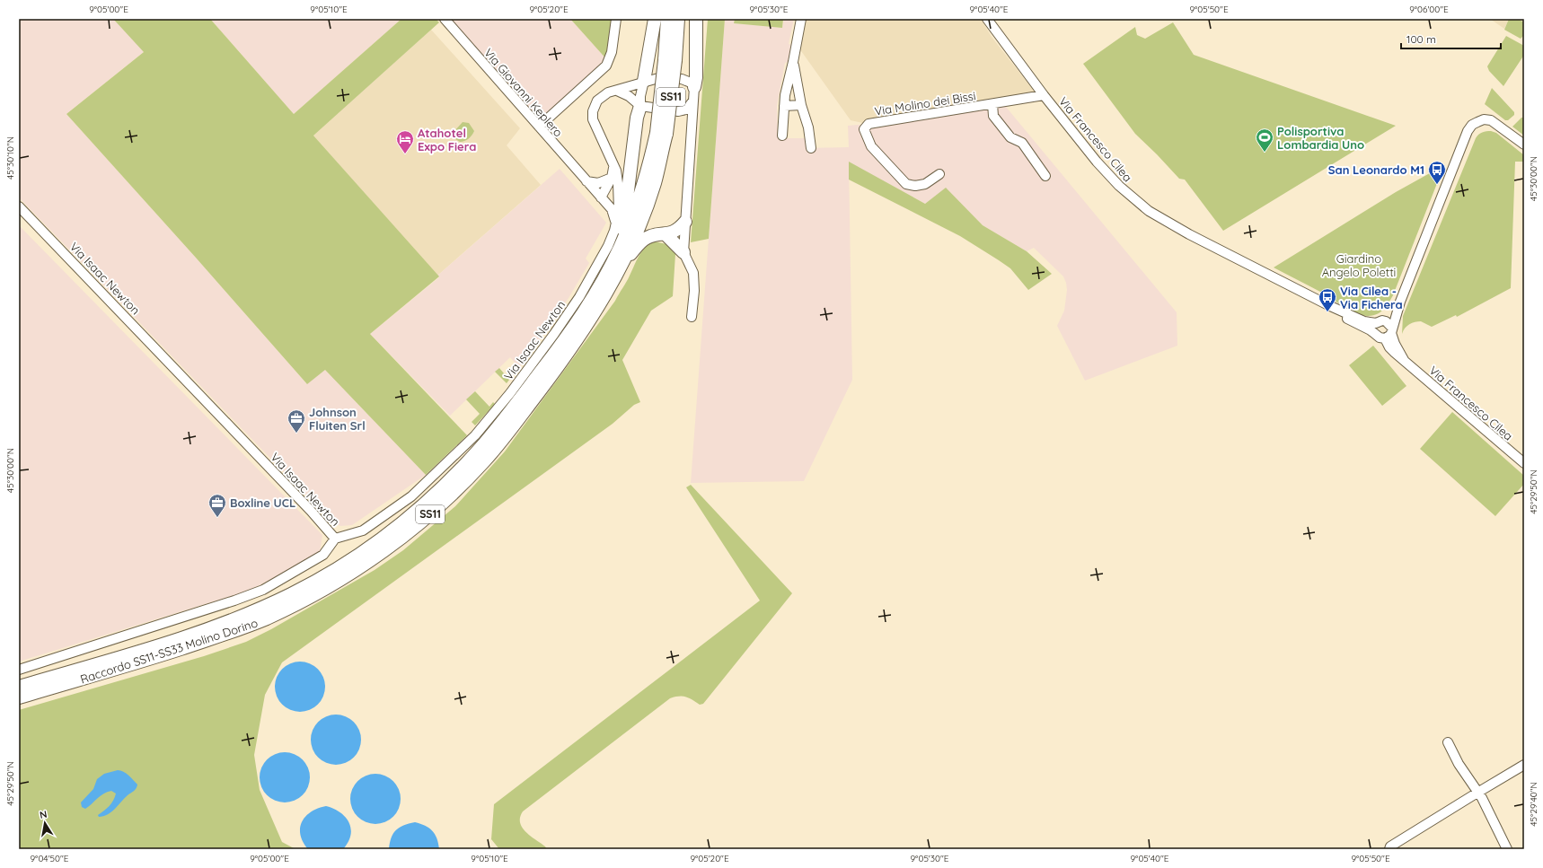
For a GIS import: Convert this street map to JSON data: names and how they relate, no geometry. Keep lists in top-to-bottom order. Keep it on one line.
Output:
{"streets":{"highway":["SS11","Raccordo SS11-SS33 Molino Dorino"],"street":["Via Giovanni Keplero","Via Molino dei Bissi","Via Francesco Cilea","Via Isaac Newton"]},"crossings":[["Via Giovanni Keplero","Via Isaac Newton"],["Via Molino dei Bissi","Via Francesco Cilea"]],"parks":["Giardino Angelo Poletti"],"places":{"sports":["Polisportiva Lombardia Uno"],"hotel":["Atahotel Expo Fiera"],"bus stop":["San Leonardo M1","Via Cilea - Via Fichera"],"office":["Johnson Fluiten Srl","Boxline UCL"]},"scale_bar":"100 m","north":"top","coordinates":["9°05'00\"E","9°05'10\"E","9°05'20\"E","9°05'30\"E","9°05'40\"E","9°05'50\"E","9°06'00\"E","45°30'10\"N","45°30'00\"N","45°29'50\"N","45°29'40\"N","9°04'50\"E"]}
